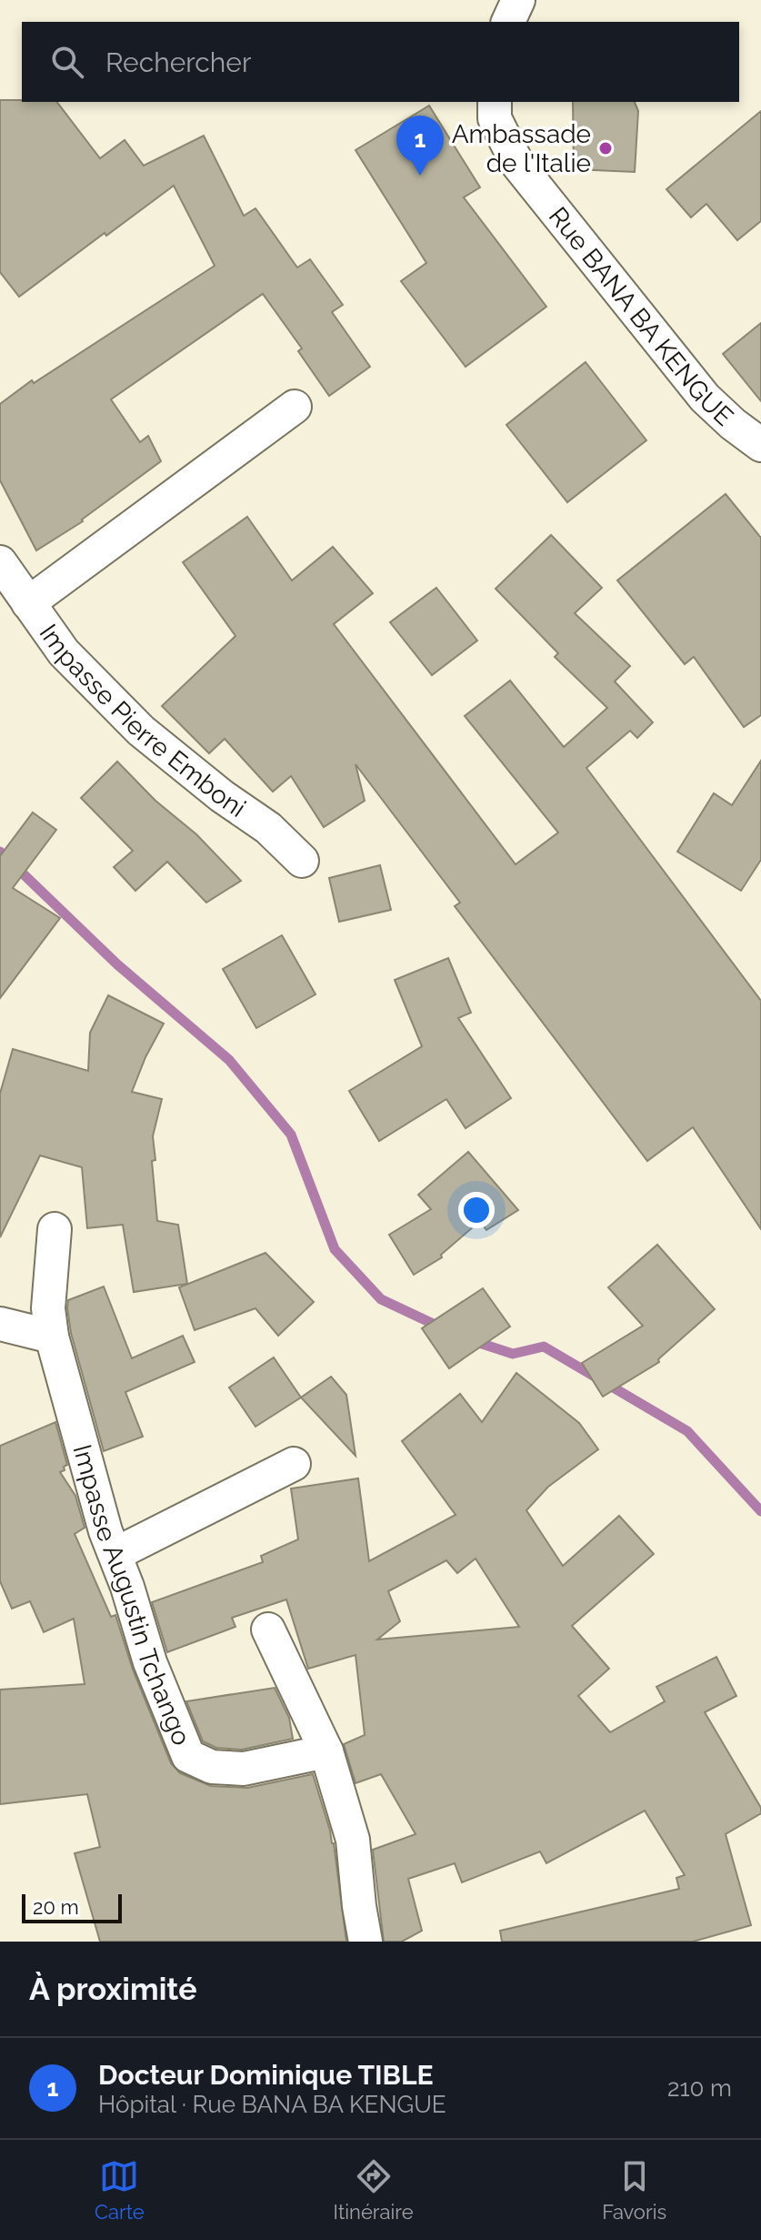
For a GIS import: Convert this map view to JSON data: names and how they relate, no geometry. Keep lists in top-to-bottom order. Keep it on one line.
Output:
{"streets":{"street":["Rue BANA BA KENGUE","Impasse Pierre Emboni","Impasse Augustin Tchango"]},"places":["Ambassade de l'Italie"],"scale_bar":"20 m","page":{"search":"Rechercher","pins":"1","scale":"20 m","heading":"À proximité","list":[{"mark":"1","name":"Docteur Dominique TIBLE","note":"Hôpital · Rue BANA BA KENGUE","value":"210 m"}],"nav":["Carte","Itinéraire","Favoris"]}}
